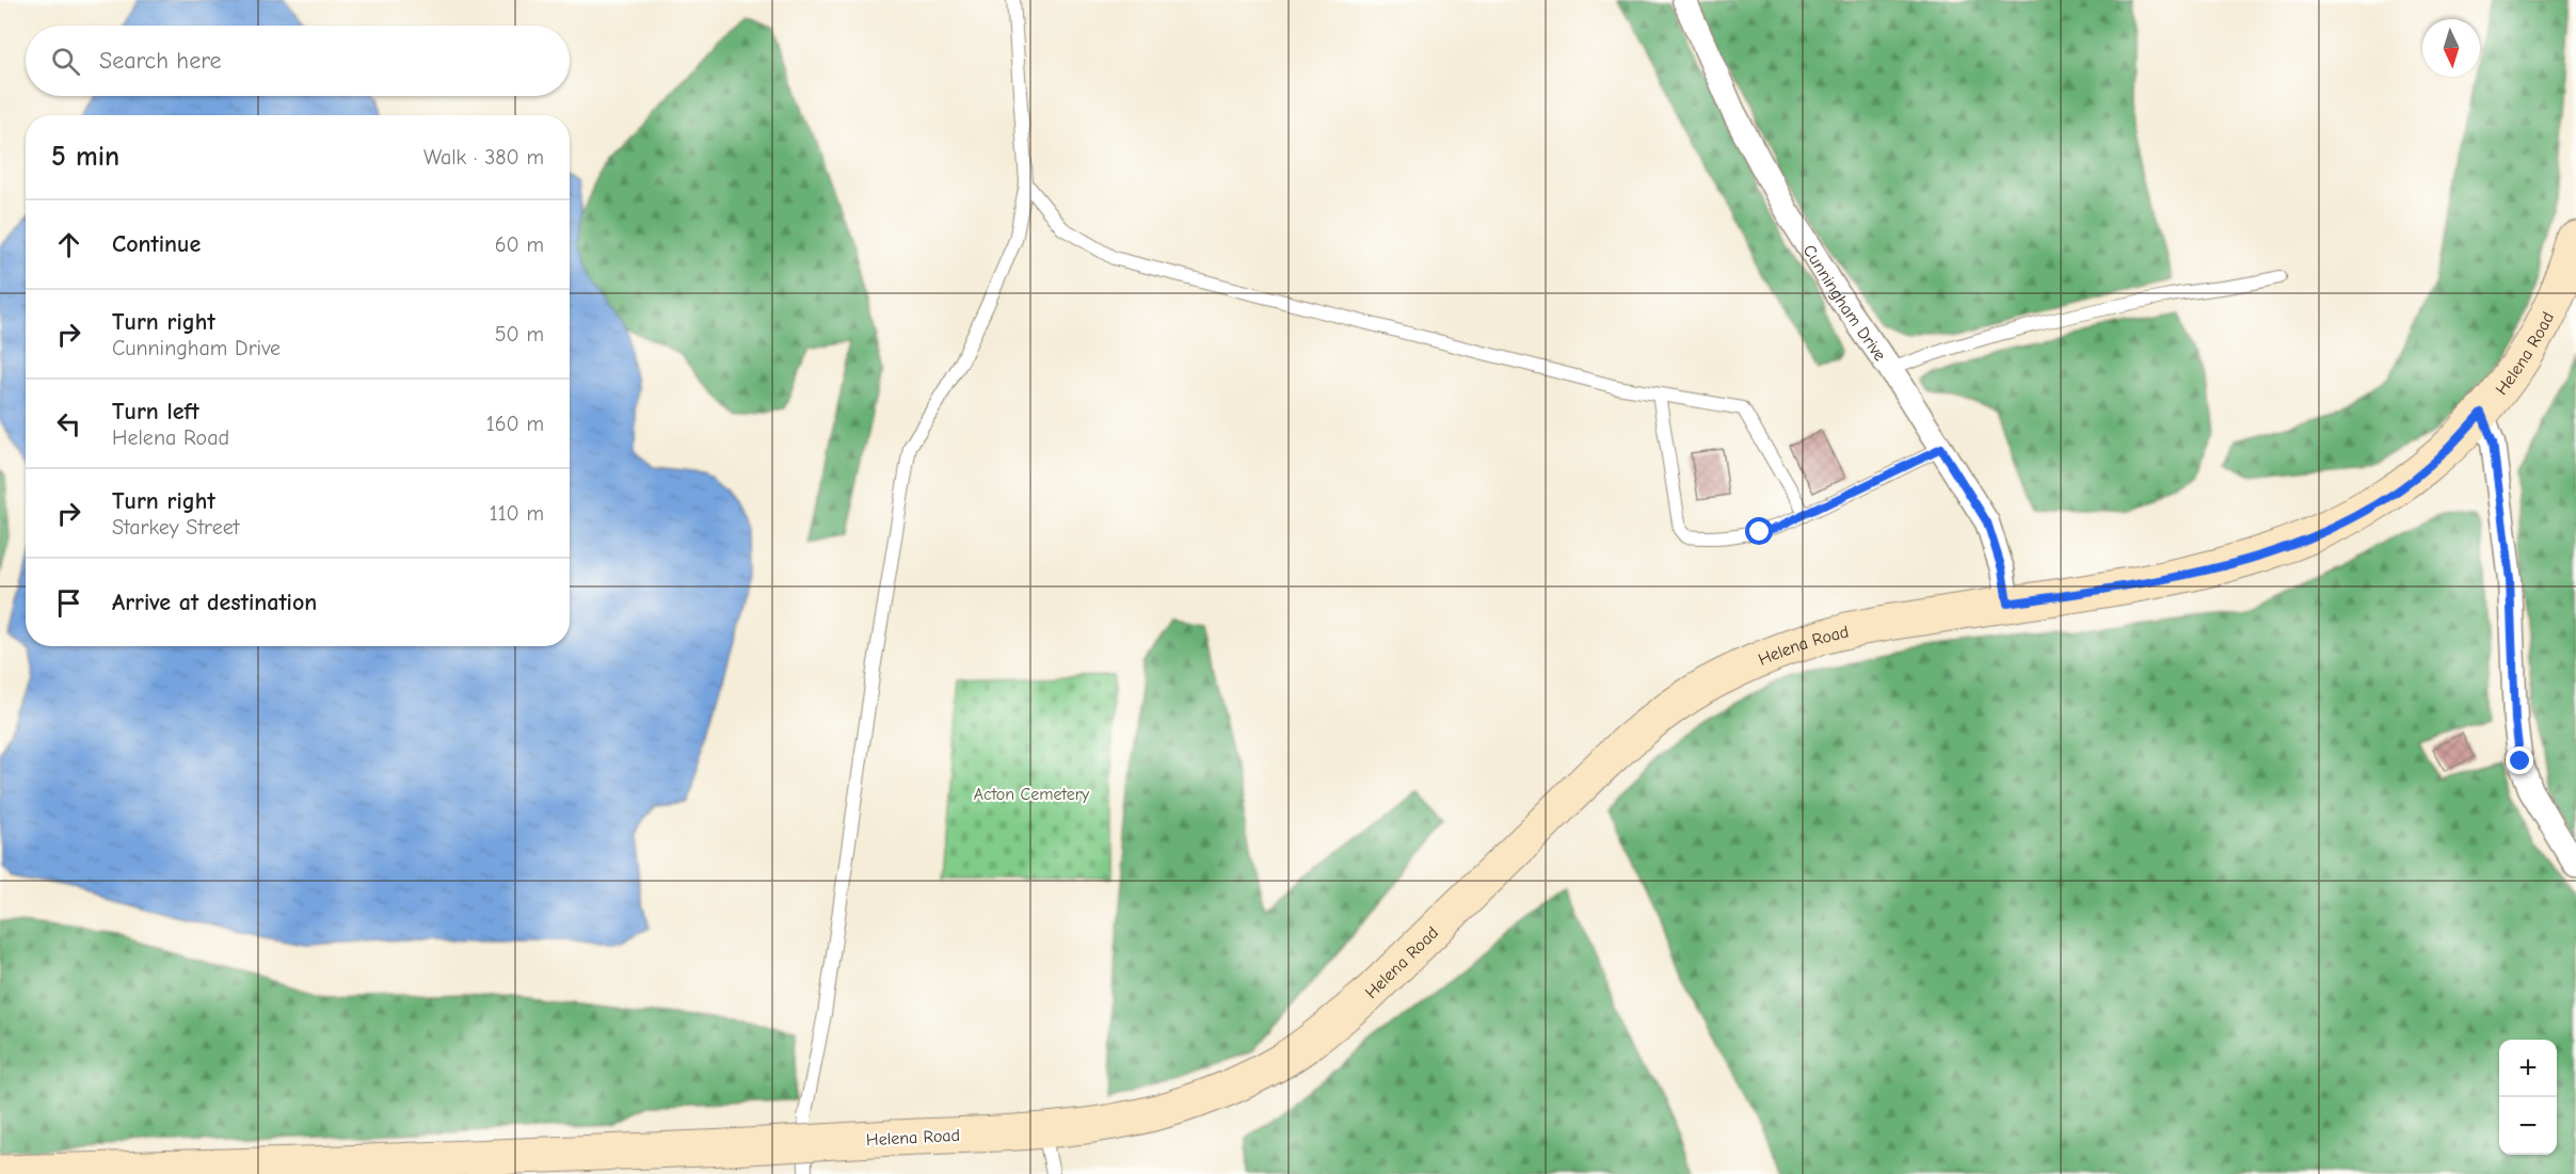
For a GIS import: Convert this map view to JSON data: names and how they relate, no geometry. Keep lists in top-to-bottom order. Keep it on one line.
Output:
{"streets":{"main road":["Helena Road"],"street":["Cunningham Drive"]},"crossings":[["Cunningham Drive","Helena Road"]],"parks":["Acton Cemetery"],"north":"bottom","page":{"search":"Search here","heading":["5 min","Walk · 380 m"],"list":[["Continue","60 m"],["Turn right","Cunningham Drive","50 m"],["Turn left","Helena Road","160 m"],["Turn right","Starkey Street","110 m"],"Arrive at destination"],"map_buttons":["+","−"]}}
